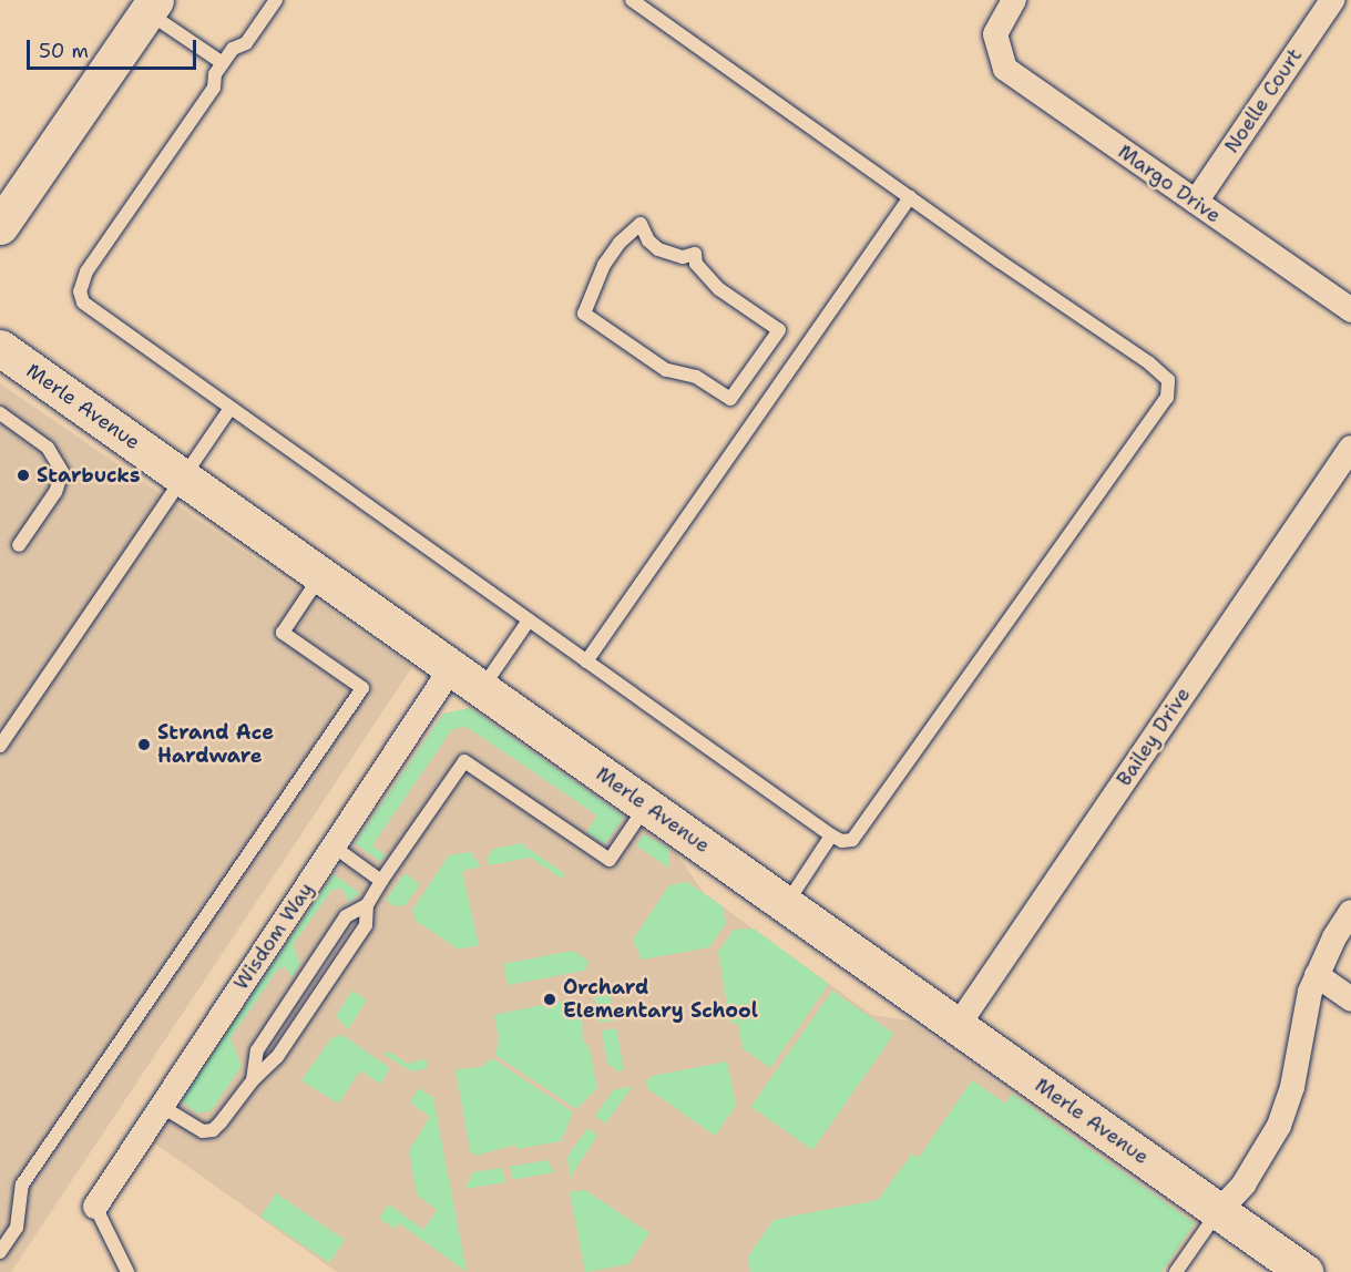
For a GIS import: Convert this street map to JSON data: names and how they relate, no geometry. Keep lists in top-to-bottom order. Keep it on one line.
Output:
{"streets":{"street":["Noelle Court","Margo Drive","Merle Avenue","Bailey Drive","Wisdom Way"]},"crossings":[["Noelle Court","Margo Drive"],["Merle Avenue","Bailey Drive"],["Merle Avenue","Wisdom Way"]],"places":["Starbucks","Strand Ace Hardware","Orchard Elementary School"],"scale_bar":"50 m"}
